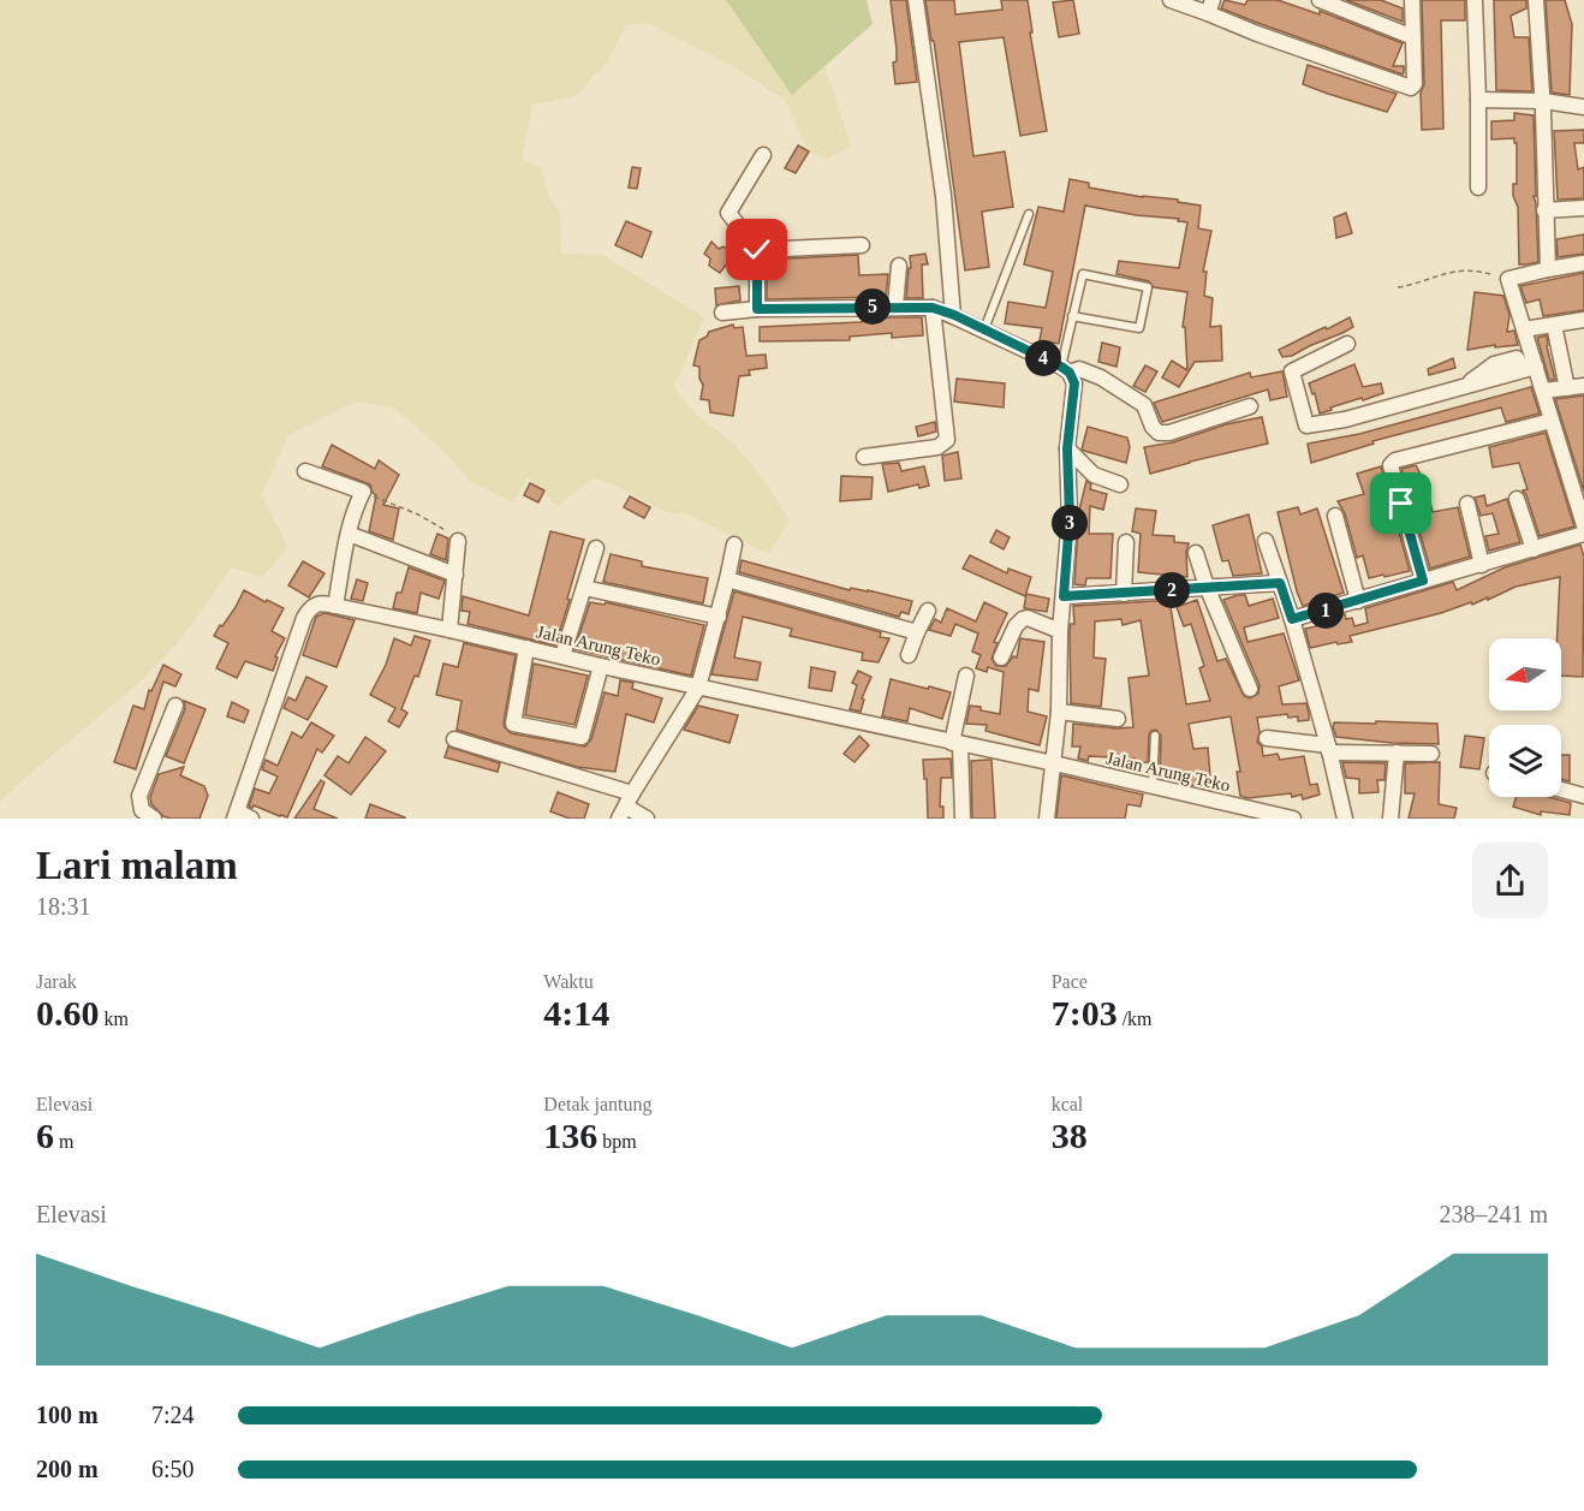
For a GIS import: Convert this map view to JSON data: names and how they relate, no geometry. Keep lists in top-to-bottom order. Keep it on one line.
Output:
{"streets":{"street":["Jalan Arung Teko"]},"north":"left","page":{"pins":["5","4","3","2","1"],"heading":["Lari malam","18:31"],"stats":[["Jarak","0.60 km"],["Waktu","4:14"],["Pace","7:03 /km"],["Elevasi","6 m"],["Detak jantung","136 bpm"],["kcal","38"]],"chart":["Elevasi","238–241 m"],"list":[{"name":"100 m","note":"7:24"},{"name":"200 m","note":"6:50"}]}}
